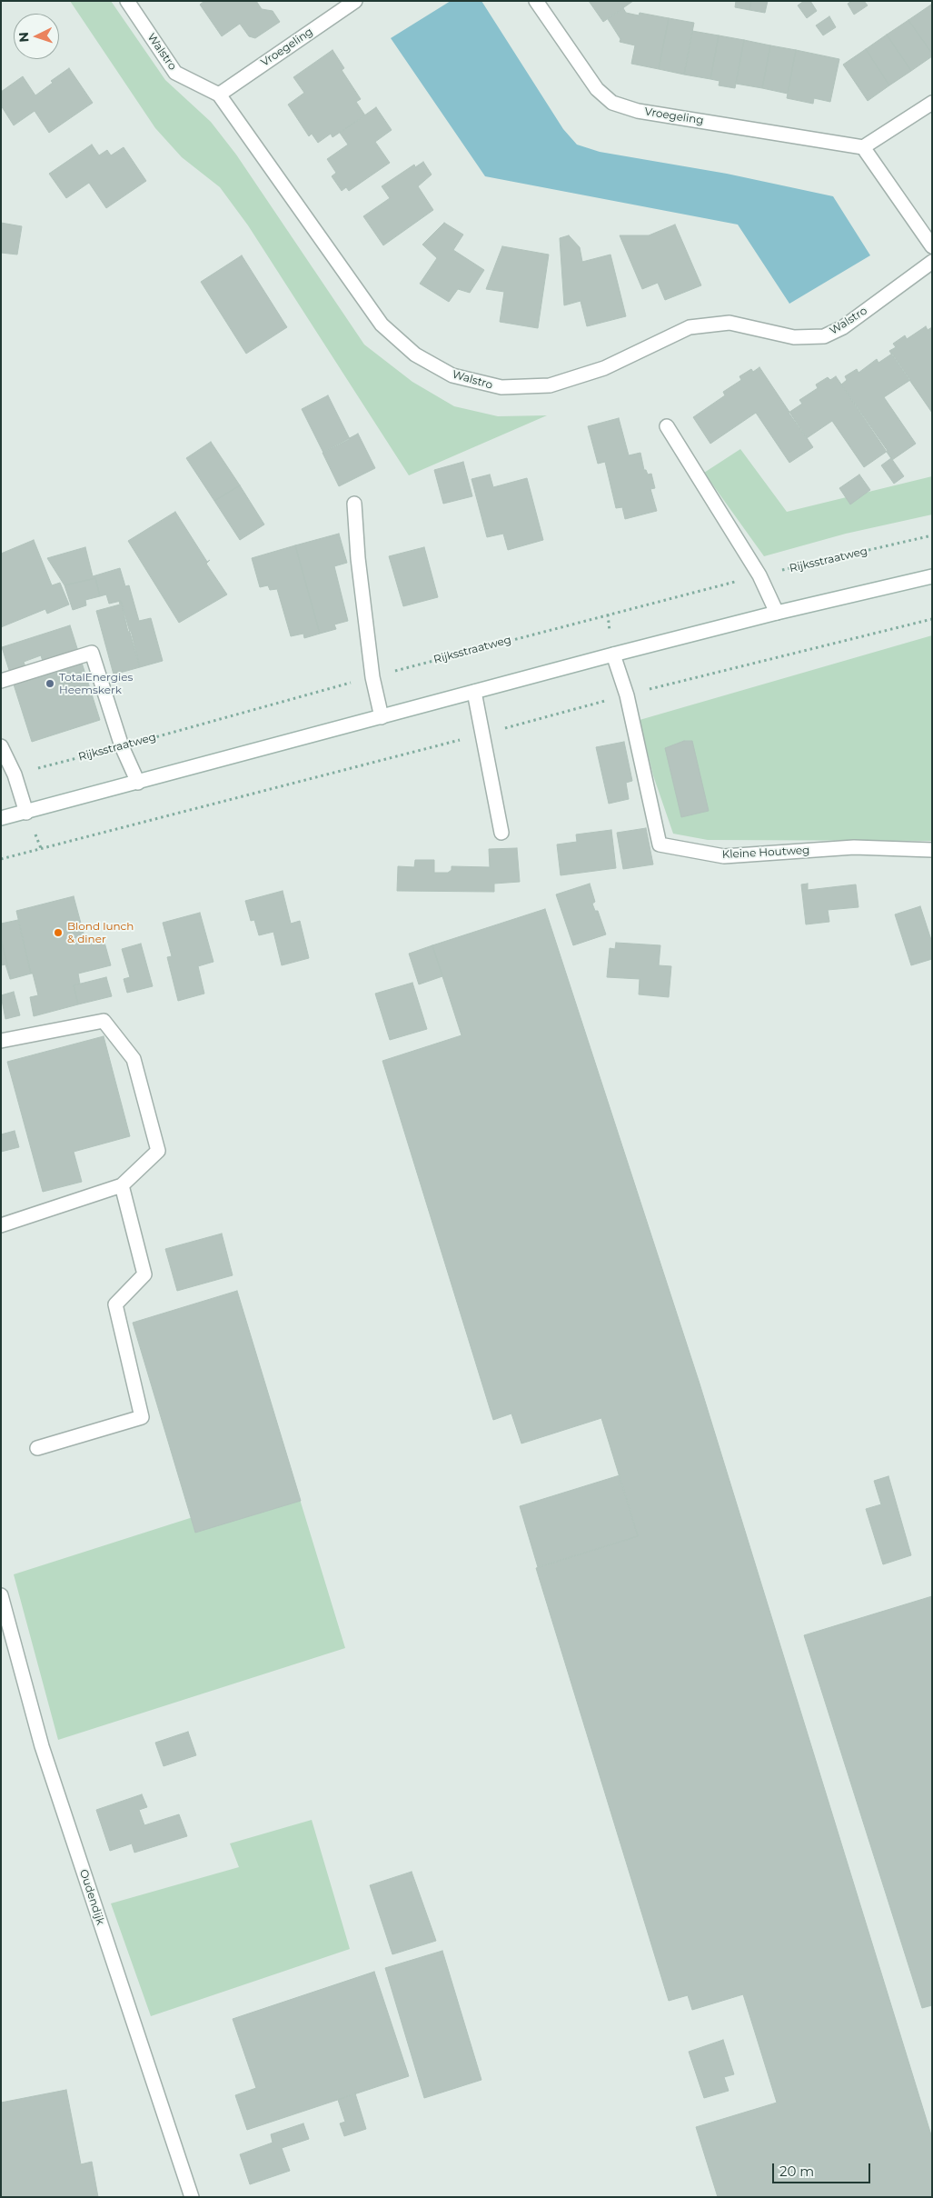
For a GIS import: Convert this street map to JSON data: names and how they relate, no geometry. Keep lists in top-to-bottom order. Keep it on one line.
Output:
{"streets":{"street":["Vroegeling","Walstro","Kleine Houtweg","Oudendijk"],"path":["Rijksstraatweg"]},"crossings":[["Vroegeling","Walstro"]],"places":["TotalEnergies Heemskerk","Blond lunch & diner"],"scale_bar":"20 m","north":"left"}
